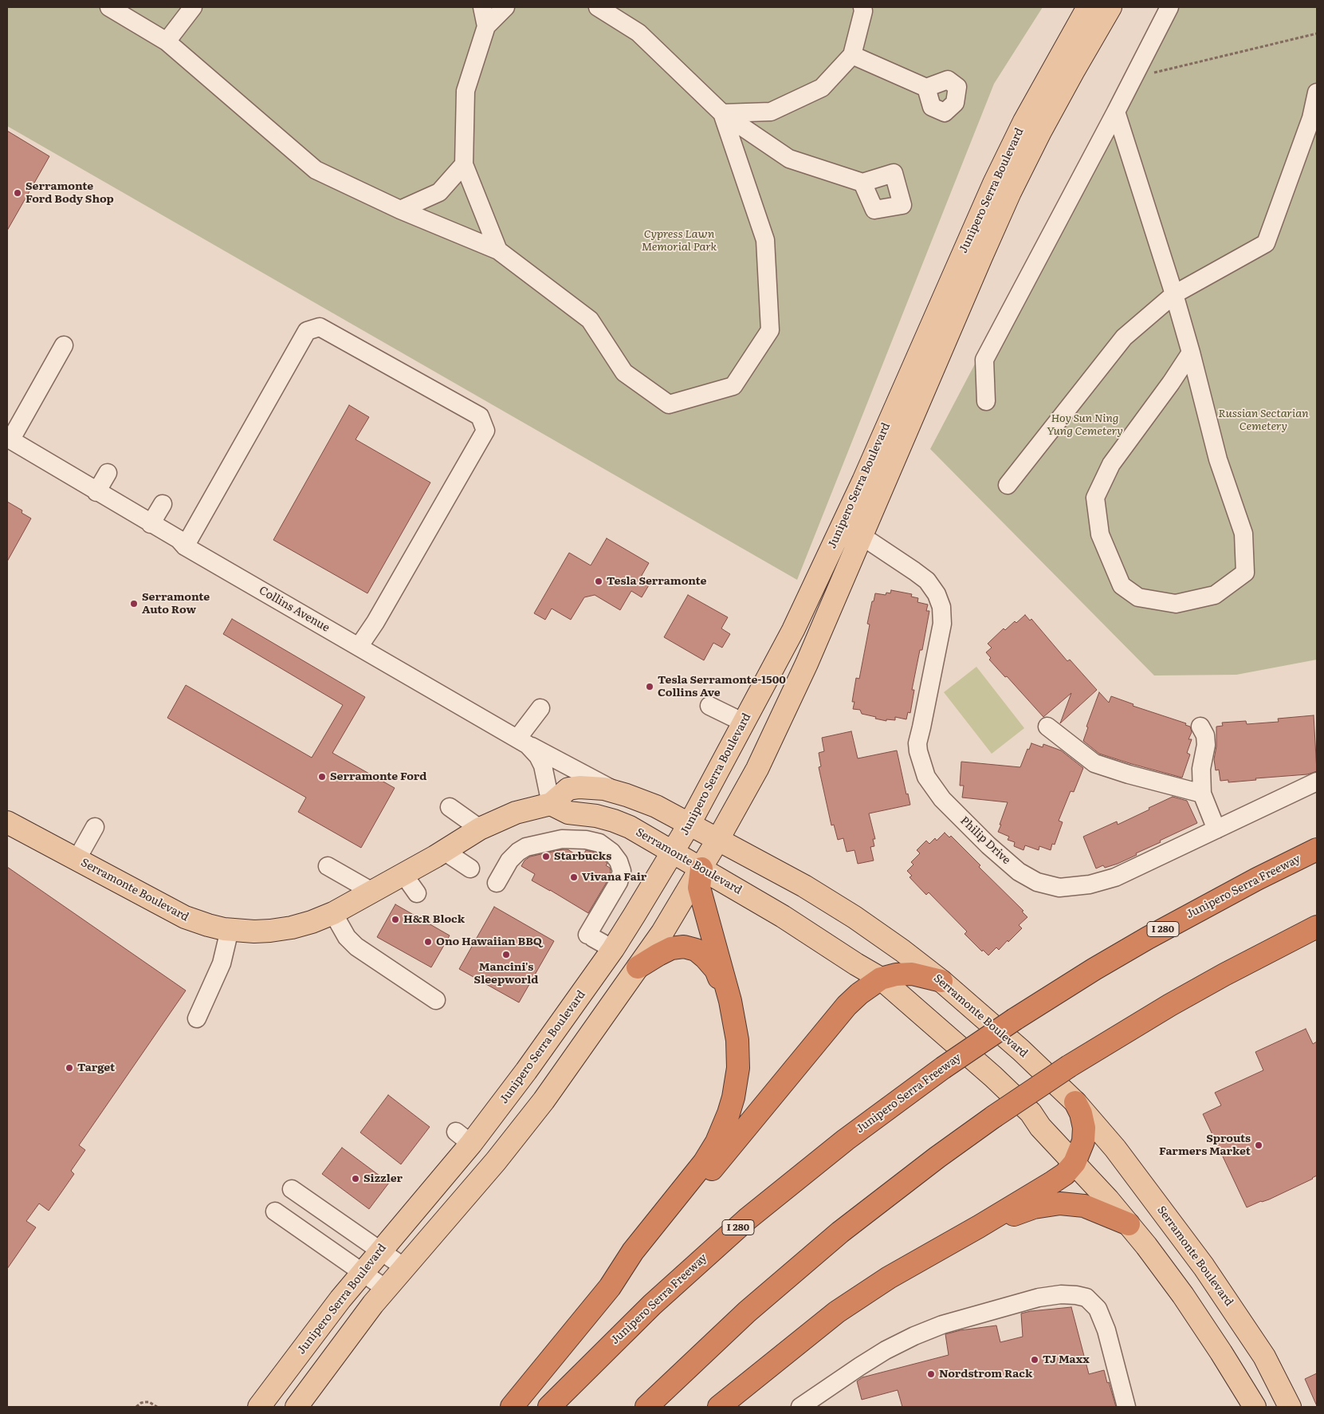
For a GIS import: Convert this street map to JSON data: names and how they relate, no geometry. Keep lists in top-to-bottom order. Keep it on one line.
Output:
{"streets":{"highway":["Junipero Serra Freeway","I 280"],"main road":["Junipero Serra Boulevard","Serramonte Boulevard"],"street":["Collins Avenue","Philip Drive"]},"crossings":[["Junipero Serra Boulevard","Philip Drive"],["Junipero Serra Boulevard","Serramonte Boulevard"],["Collins Avenue","Serramonte Boulevard"]],"parks":["Cypress Lawn Memorial Park","Russian Sectarian Cemetery","Hoy Sun Ning Yung Cemetery"],"places":["Serramonte Ford Body Shop","Tesla Serramonte","Serramonte Auto Row","Tesla Serramonte-1500 Collins Ave","Serramonte Ford","Starbucks","Vivana Fair","H&R Block","Ono Hawaiian BBQ","Mancini's Sleepworld","Target","Sprouts Farmers Market","Sizzler","TJ Maxx","Nordstrom Rack"]}
